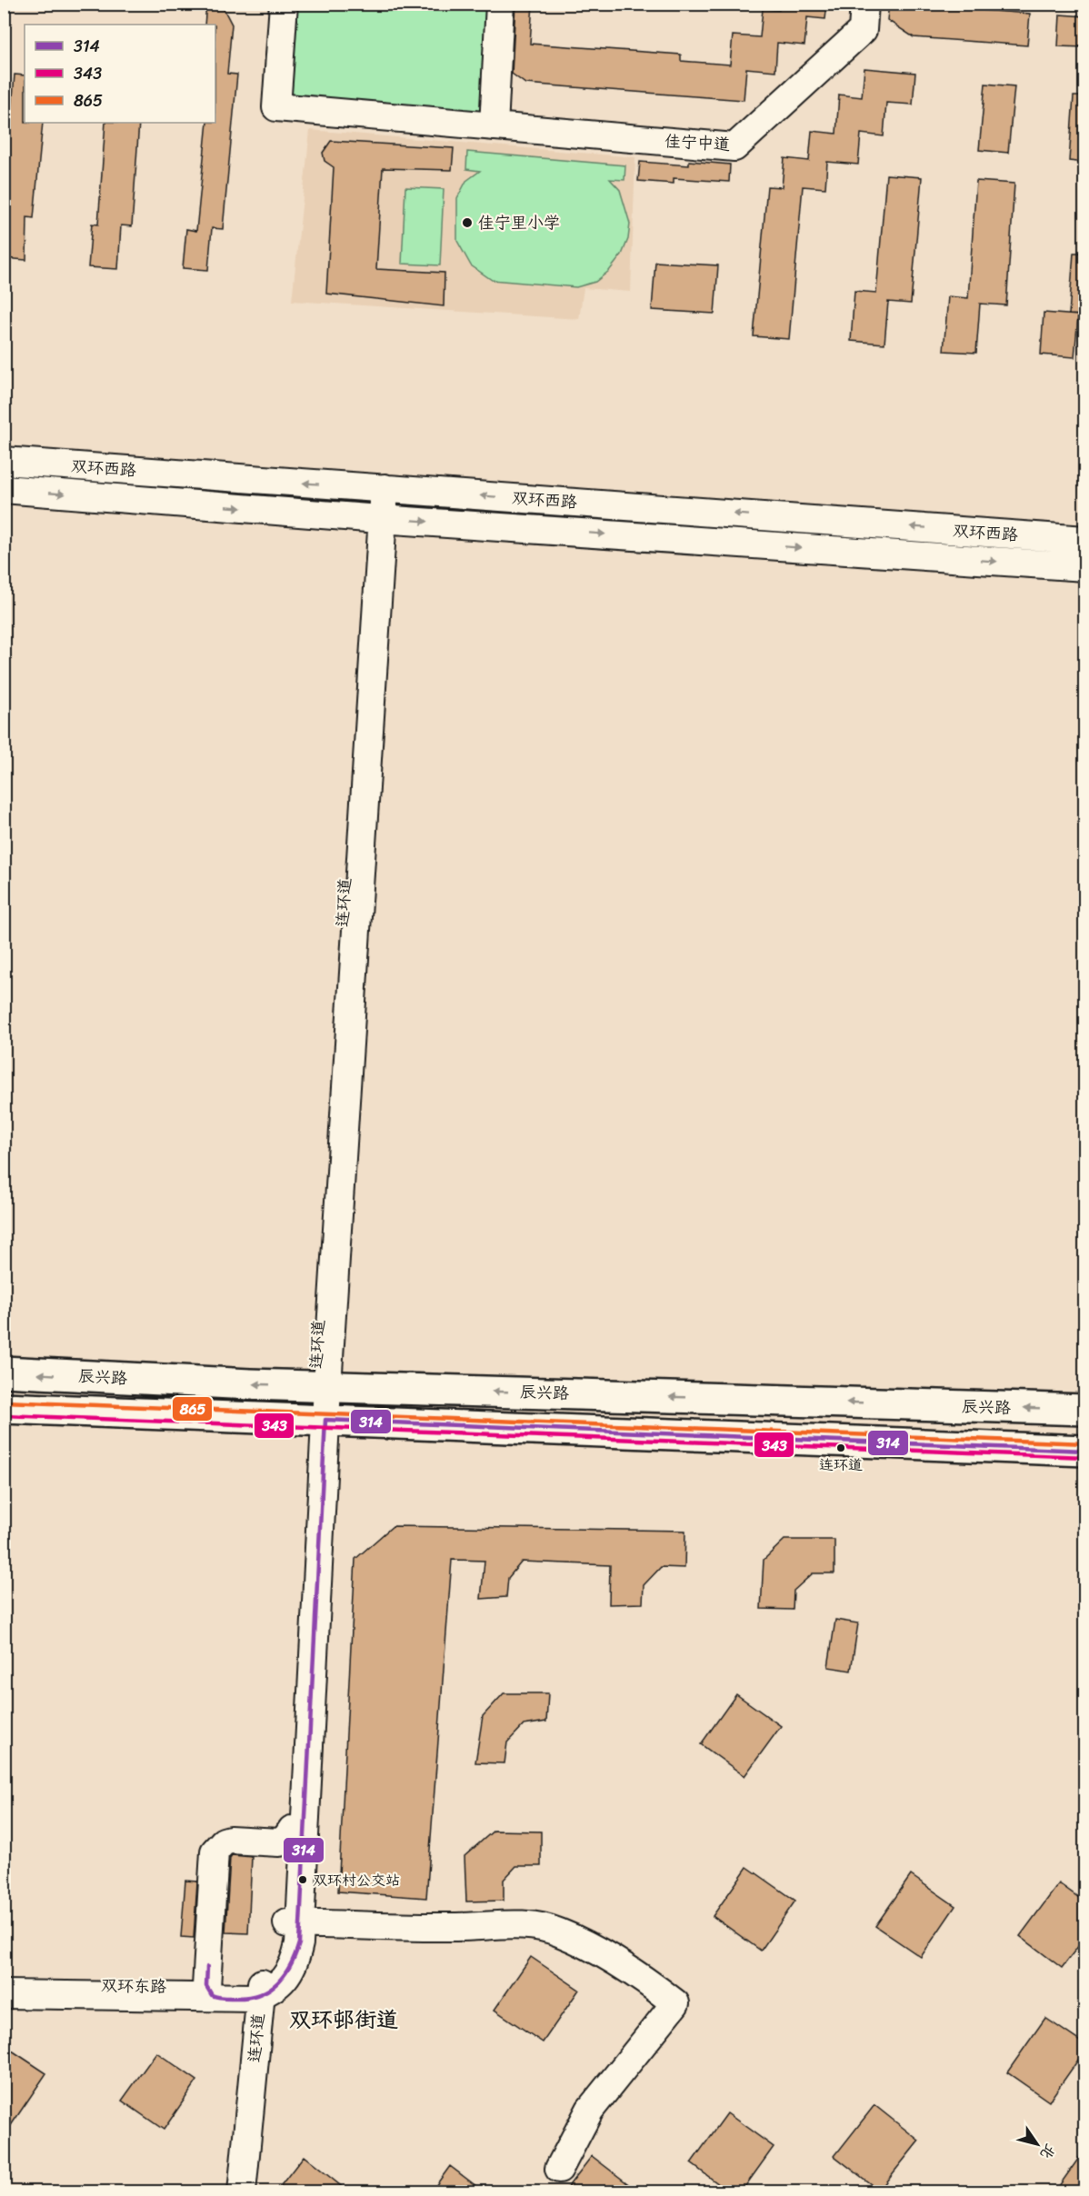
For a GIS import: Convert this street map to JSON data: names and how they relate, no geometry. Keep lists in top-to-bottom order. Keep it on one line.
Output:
{"streets":{"main road":["辰兴路"],"street":["佳宁中道","双环西路","连环道","双环东路"]},"crossings":[["双环西路","连环道"],["连环道","辰兴路"],["连环道","双环东路"]],"districts":["双环邨街道"],"places":["佳宁里小学","连环道","双环村公交站"],"lines":["transit line 865","transit line 343","transit line 314"],"legend":["314","343","865"],"north":"bottom right"}
